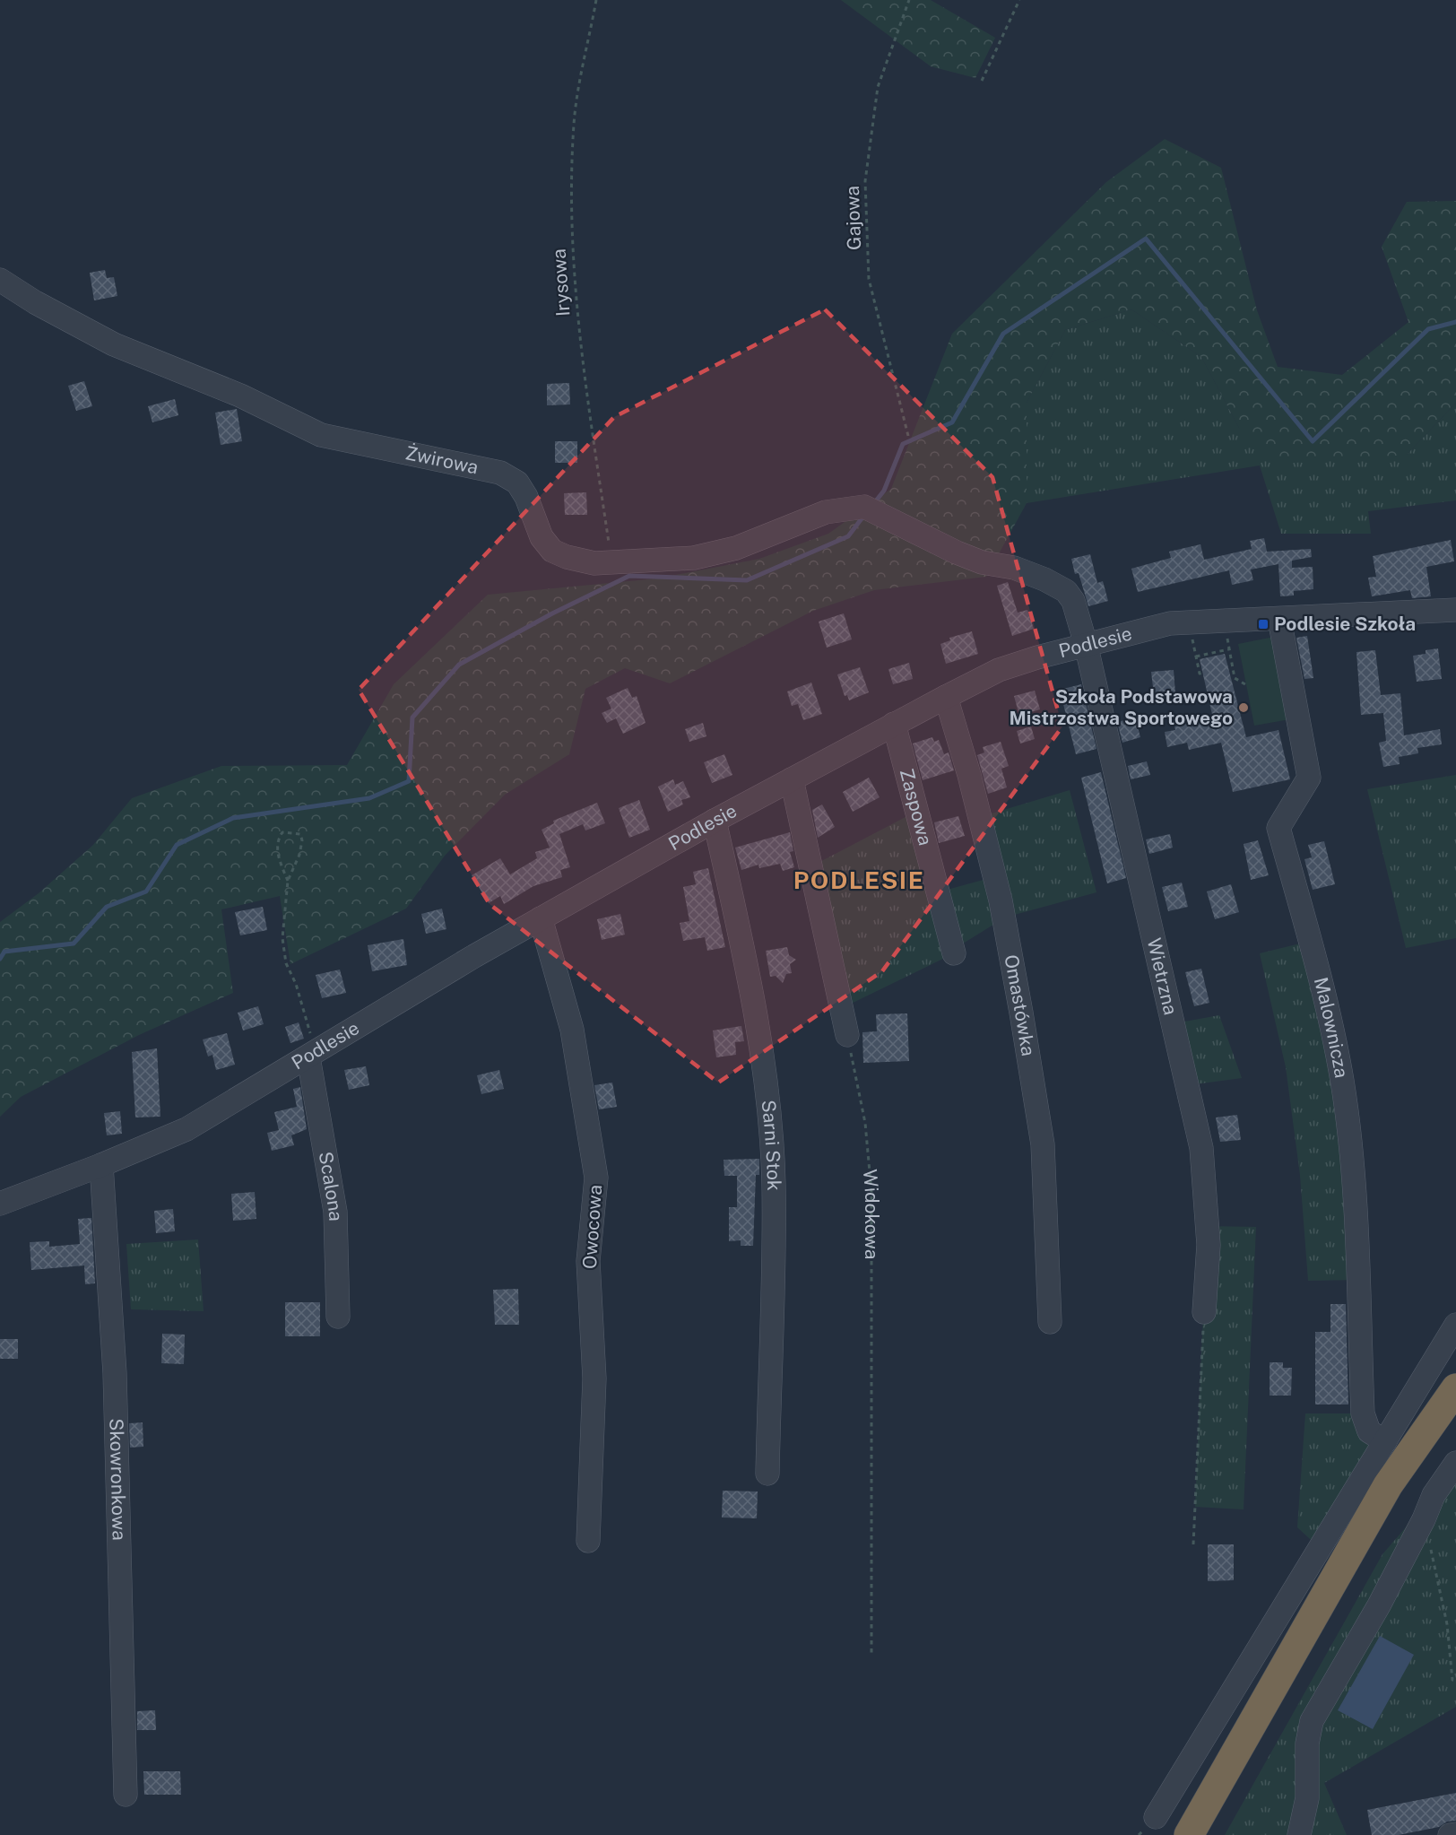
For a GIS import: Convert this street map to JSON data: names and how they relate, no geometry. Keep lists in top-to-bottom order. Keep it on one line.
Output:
{"streets":{"street":["Żwirowa","Podlesie","Zaspowa","Wietrzna","Omastówka","Malownicza","Sarni Stok","Scalona","Owocowa","Skowronkowa"],"path":["Gajowa","Irysowa","Widokowa"]},"crossings":[["Irysowa","Żwirowa"],["Żwirowa","Wietrzna"],["Podlesie","Zaspowa"],["Podlesie","Wietrzna"],["Podlesie","Omastówka"],["Podlesie","Malownicza"],["Podlesie","Sarni Stok"],["Podlesie","Scalona"],["Podlesie","Owocowa"],["Podlesie","Skowronkowa"]],"districts":["PODLESIE"],"places":{"transit":["Podlesie Szkoła"],"other":["Szkoła Podstawowa Mistrzostwa Sportowego"]}}
